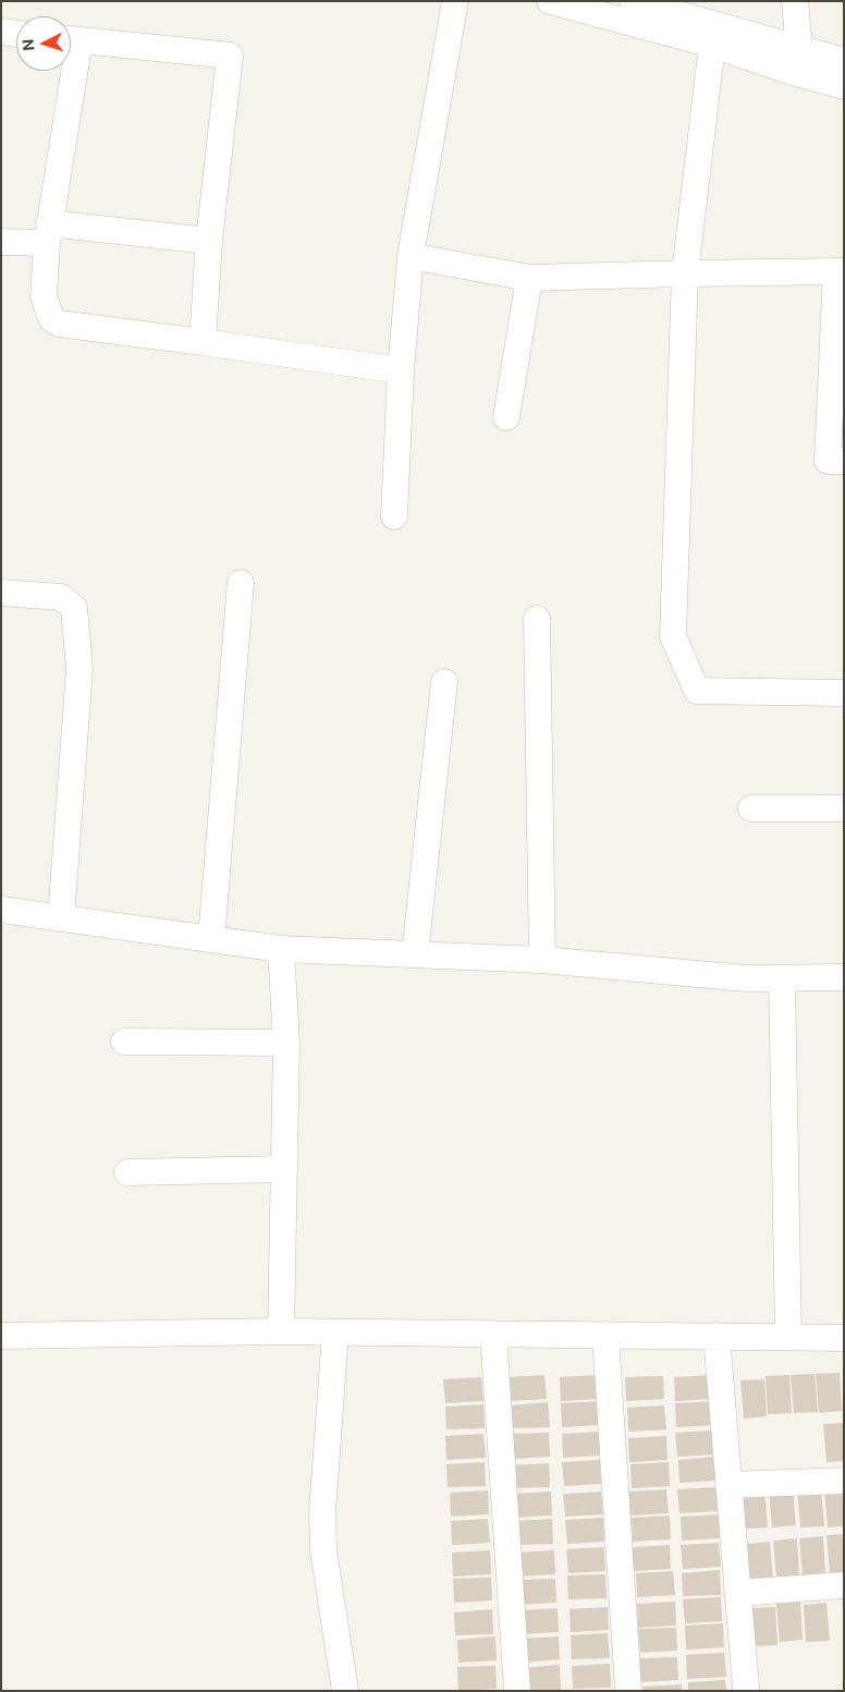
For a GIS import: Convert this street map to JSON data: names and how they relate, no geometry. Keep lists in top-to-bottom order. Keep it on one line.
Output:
{"north":"left"}
